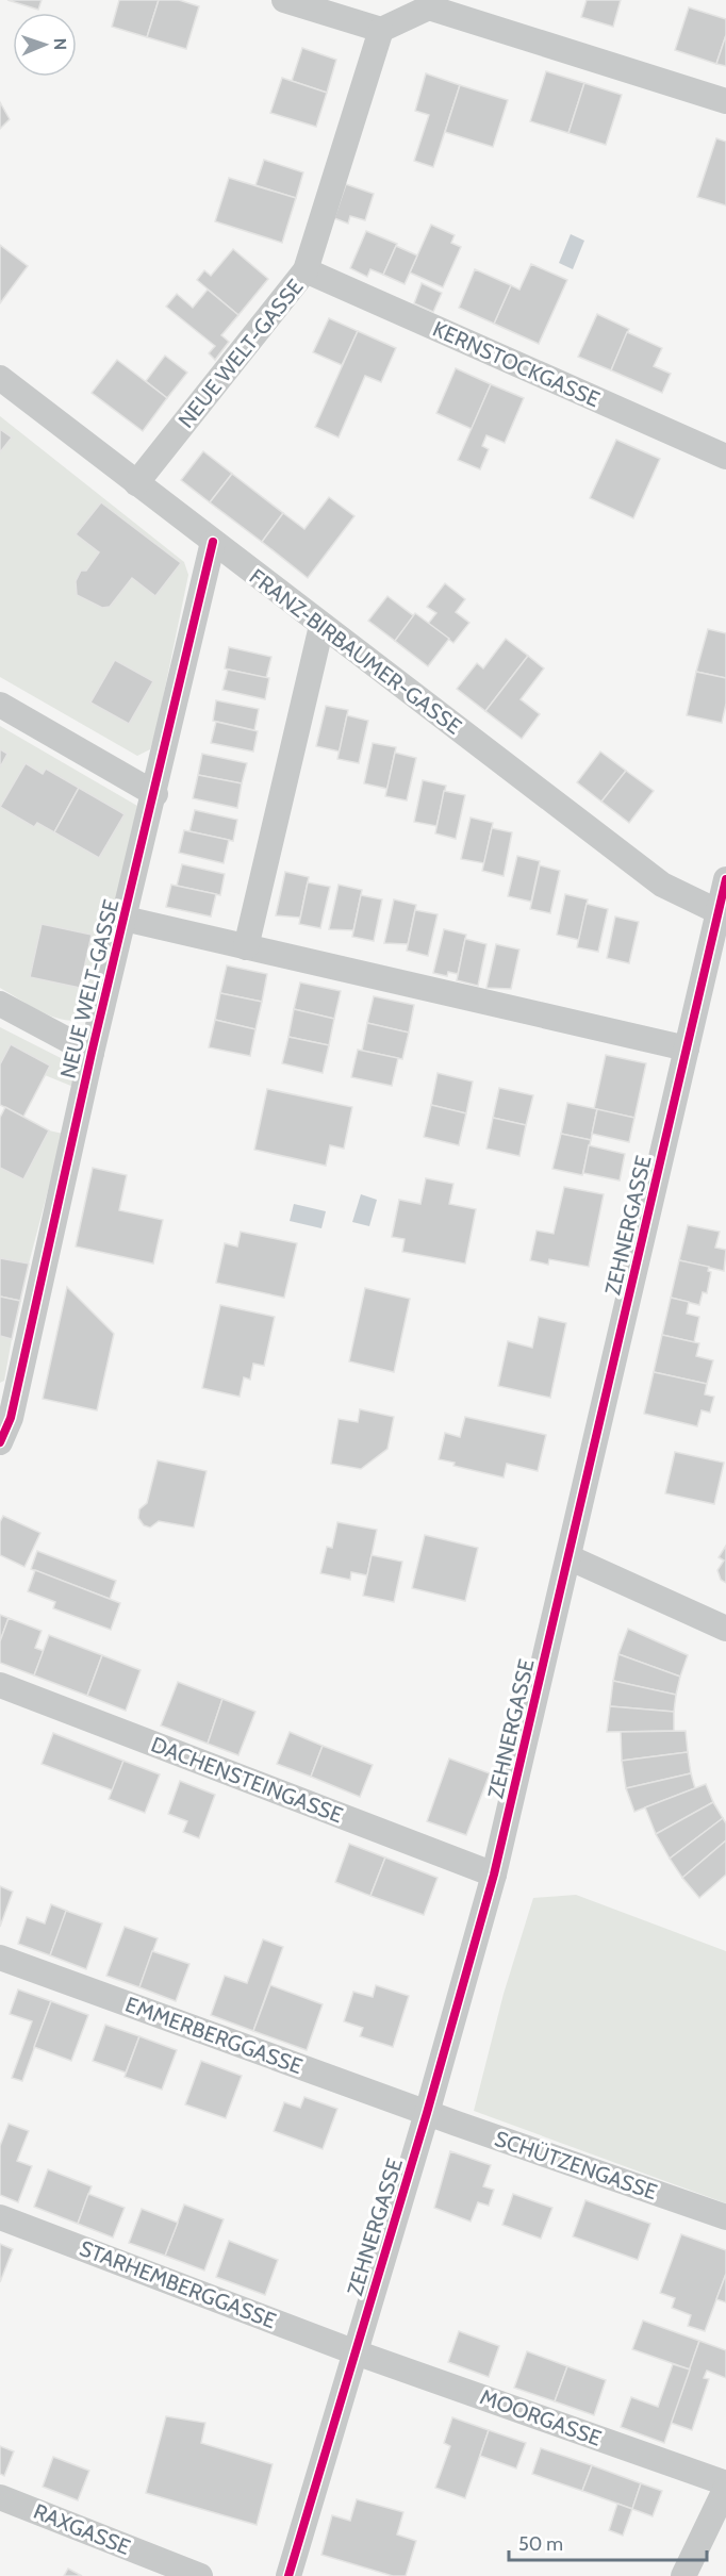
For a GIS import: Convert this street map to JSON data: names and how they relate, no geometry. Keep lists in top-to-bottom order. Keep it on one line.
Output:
{"streets":{"street":["NEUE WELT-GASSE","KERNSTOCKGASSE","FRANZ-BIRBAUMER-GASSE","ZEHNERGASSE","DACHENSTEINGASSE","EMMERBERGGASSE","SCHÜTZENGASSE","STARHEMBERGGASSE","MOORGASSE","RAXGASSE"]},"crossings":[["NEUE WELT-GASSE","KERNSTOCKGASSE"],["NEUE WELT-GASSE","FRANZ-BIRBAUMER-GASSE"],["NEUE WELT-GASSE","ZEHNERGASSE"],["FRANZ-BIRBAUMER-GASSE","ZEHNERGASSE"],["ZEHNERGASSE","DACHENSTEINGASSE"],["ZEHNERGASSE","EMMERBERGGASSE"],["ZEHNERGASSE","SCHÜTZENGASSE"],["ZEHNERGASSE","STARHEMBERGGASSE"],["ZEHNERGASSE","MOORGASSE"],["EMMERBERGGASSE","SCHÜTZENGASSE"],["STARHEMBERGGASSE","MOORGASSE"]],"scale_bar":"50 m","north":"right"}
